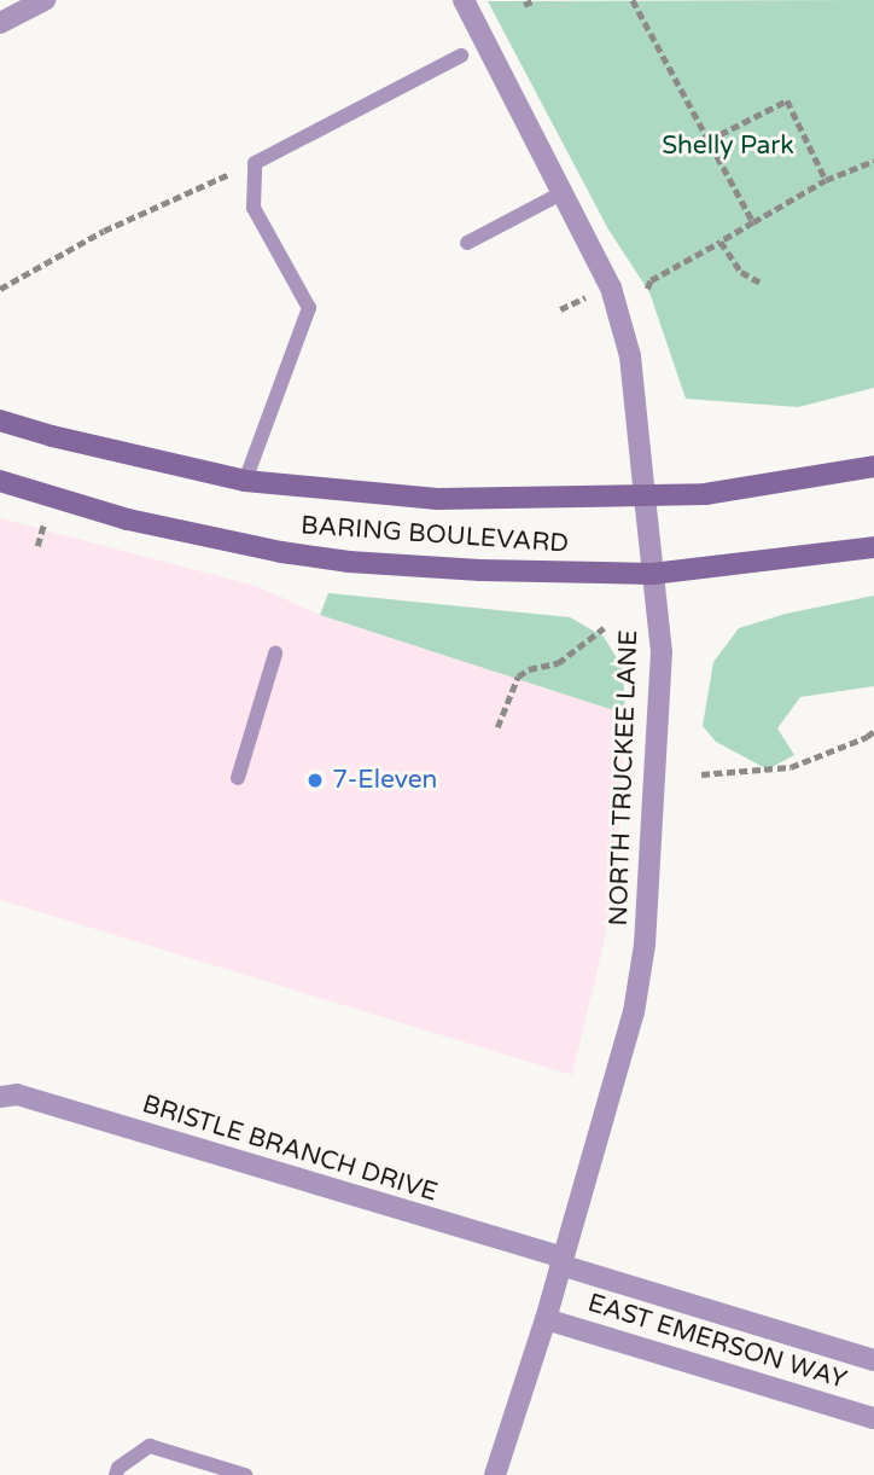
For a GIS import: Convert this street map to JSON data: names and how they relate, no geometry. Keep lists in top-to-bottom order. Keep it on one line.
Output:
{"streets":{"main road":["BARING BOULEVARD"],"street":["NORTH TRUCKEE LANE","BRISTLE BRANCH DRIVE","EAST EMERSON WAY"]},"crossings":[["BARING BOULEVARD","NORTH TRUCKEE LANE"],["NORTH TRUCKEE LANE","BRISTLE BRANCH DRIVE"],["NORTH TRUCKEE LANE","EAST EMERSON WAY"],["BRISTLE BRANCH DRIVE","EAST EMERSON WAY"]],"parks":["Shelly Park"],"places":["7-Eleven"]}
